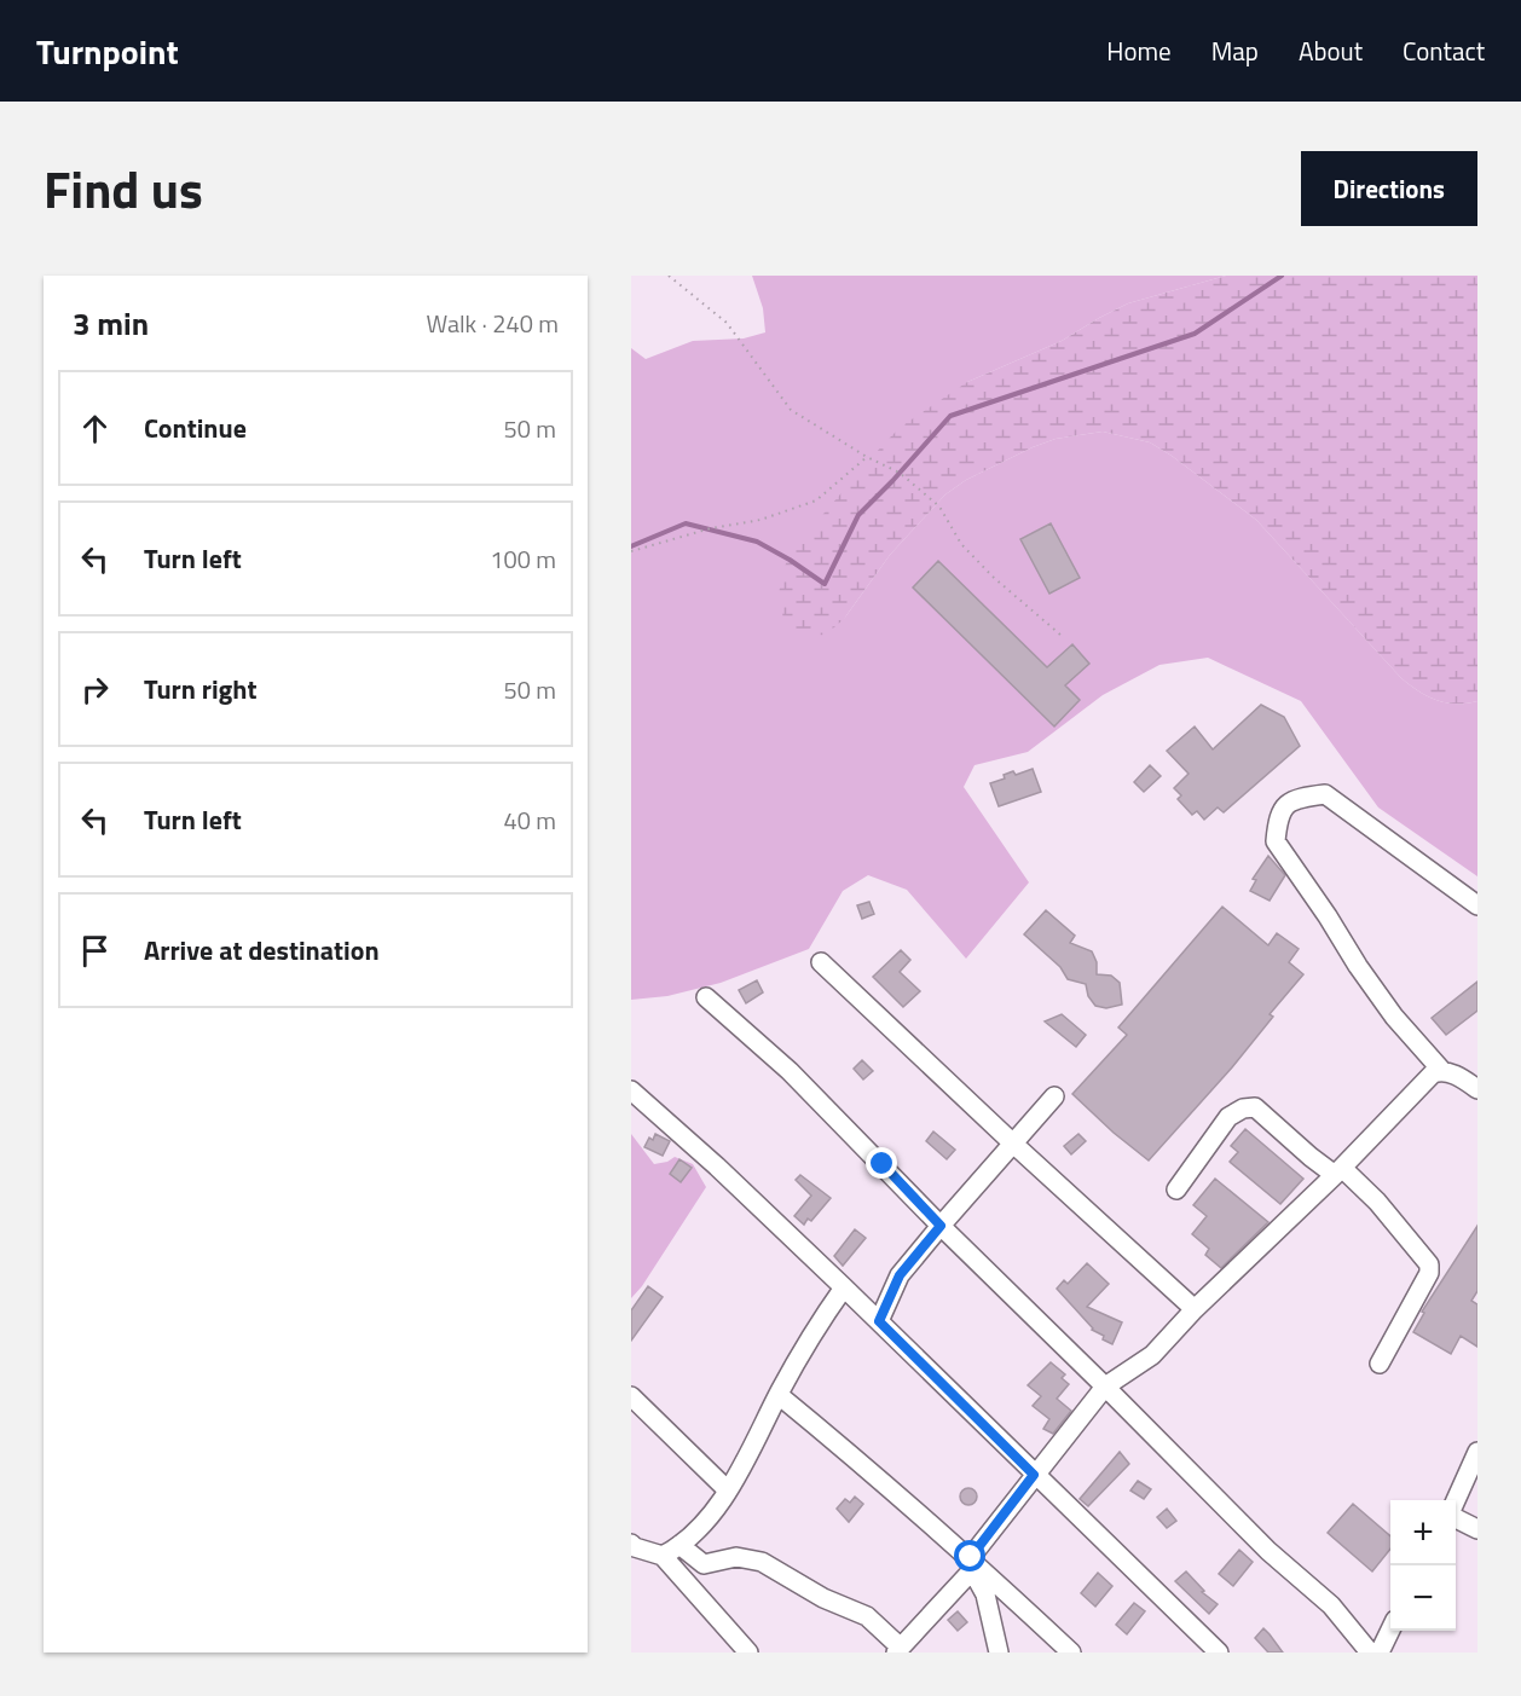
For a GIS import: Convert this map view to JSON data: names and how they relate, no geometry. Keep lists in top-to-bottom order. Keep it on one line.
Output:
{"page":{"header":"Turnpoint","nav":["Home","Map","About","Contact"],"title":"Find us","buttons":"Directions","heading":["3 min","Walk · 240 m"],"list":[["Continue","50 m"],["Turn left","100 m"],["Turn right","50 m"],["Turn left","40 m"],"Arrive at destination"],"map_buttons":["+","−"]}}
